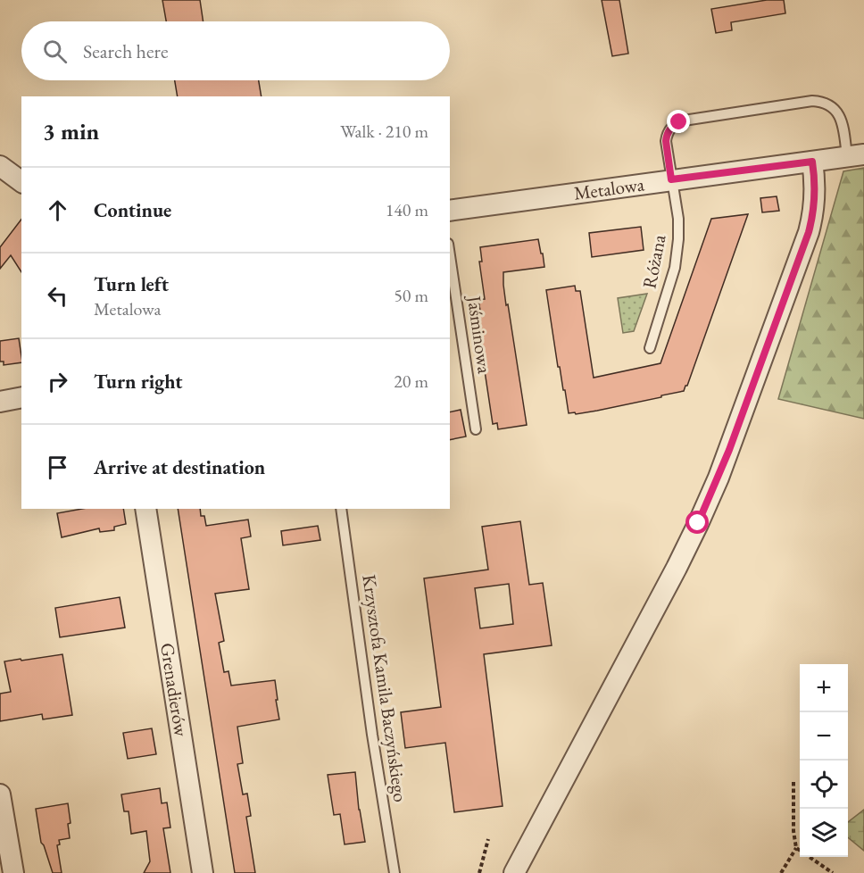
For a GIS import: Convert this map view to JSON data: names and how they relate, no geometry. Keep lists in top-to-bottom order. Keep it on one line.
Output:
{"streets":{"street":["Metalowa","Grenadierów"],"lane":["Różana","Jaśminowa","Krzysztofa Kamila Baczyńskiego"]},"crossings":[["Metalowa","Różana"]],"page":{"search":"Search here","heading":["3 min","Walk · 210 m"],"list":[["Continue","140 m"],["Turn left","Metalowa","50 m"],["Turn right","20 m"],"Arrive at destination"],"map_buttons":["+","−"]}}
